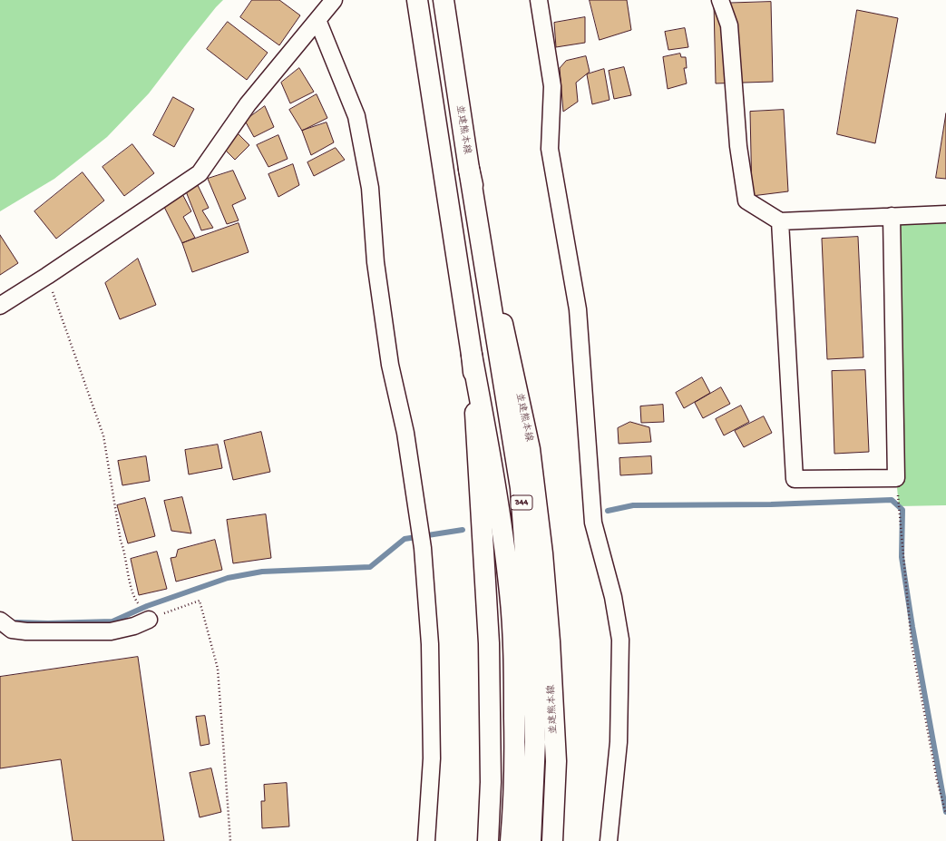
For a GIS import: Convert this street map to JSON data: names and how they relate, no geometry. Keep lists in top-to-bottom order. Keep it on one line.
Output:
{"streets":{"main road":["並建熊本線","344"]},"crossings":[["並建熊本線","344"]]}
